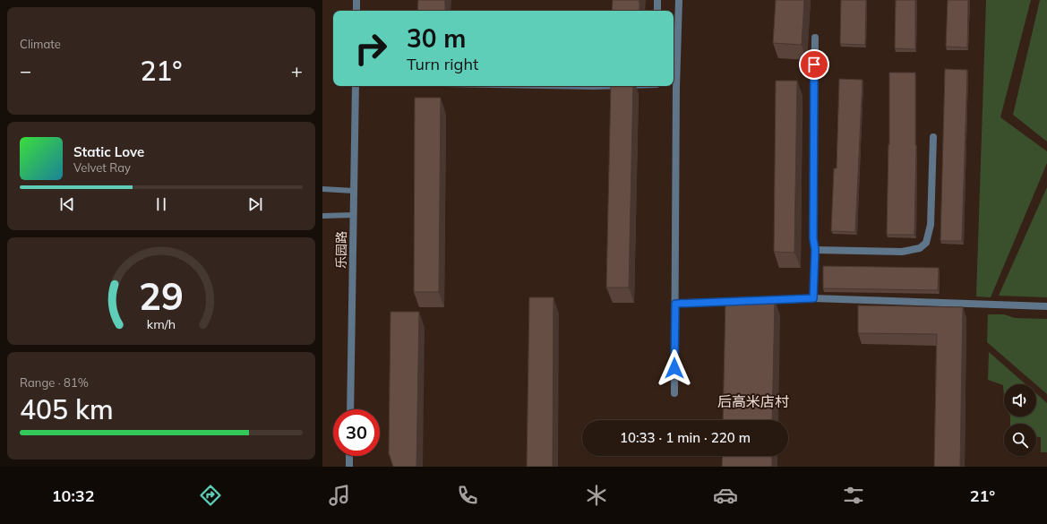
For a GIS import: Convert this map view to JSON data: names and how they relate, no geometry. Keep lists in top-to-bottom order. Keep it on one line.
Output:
{"streets":{"street":["乐园路"]},"districts":["后高米店村"],"page":{"tile":["Climate",["Range · 81%","405 km"]],"turn":["30 m","Turn right"],"heat":["−","21°","+"],"song":["Static Love","Velvet Ray"],"limit":"30","trip":"10:33 · 1 min · 220 m","tabs":["10:32","21°"],"gauge":["29","km/h"]}}
